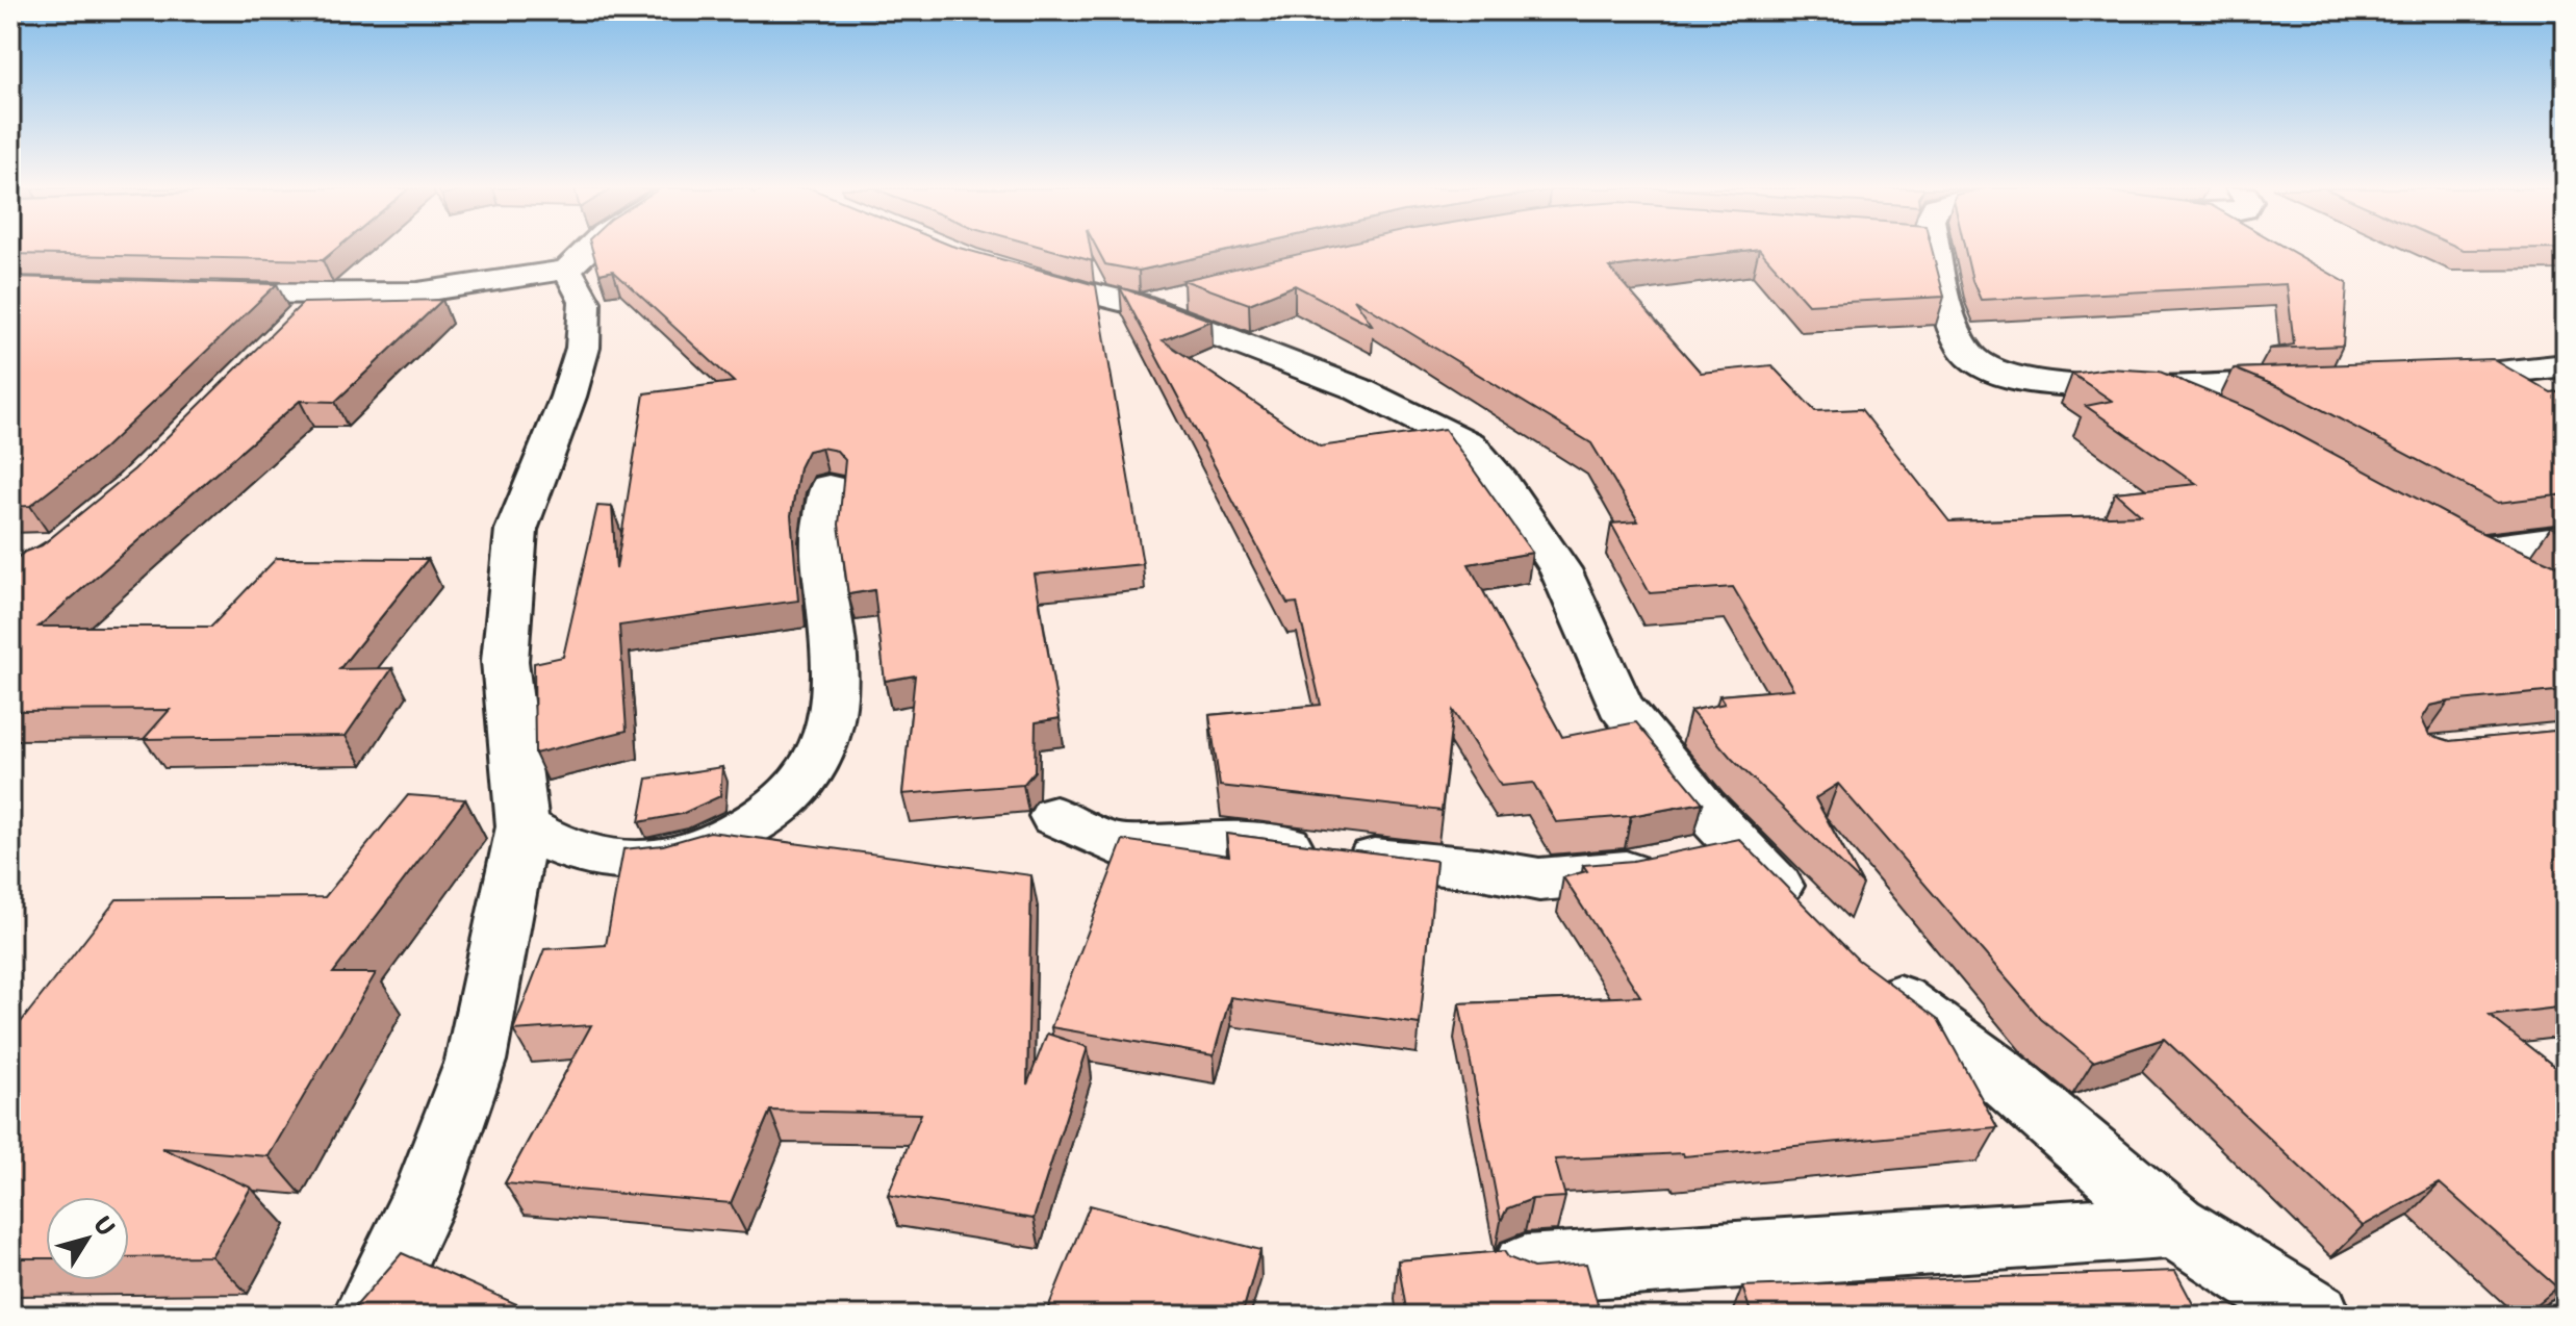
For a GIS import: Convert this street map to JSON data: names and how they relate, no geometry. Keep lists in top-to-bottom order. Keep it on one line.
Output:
{"north":"top right"}
